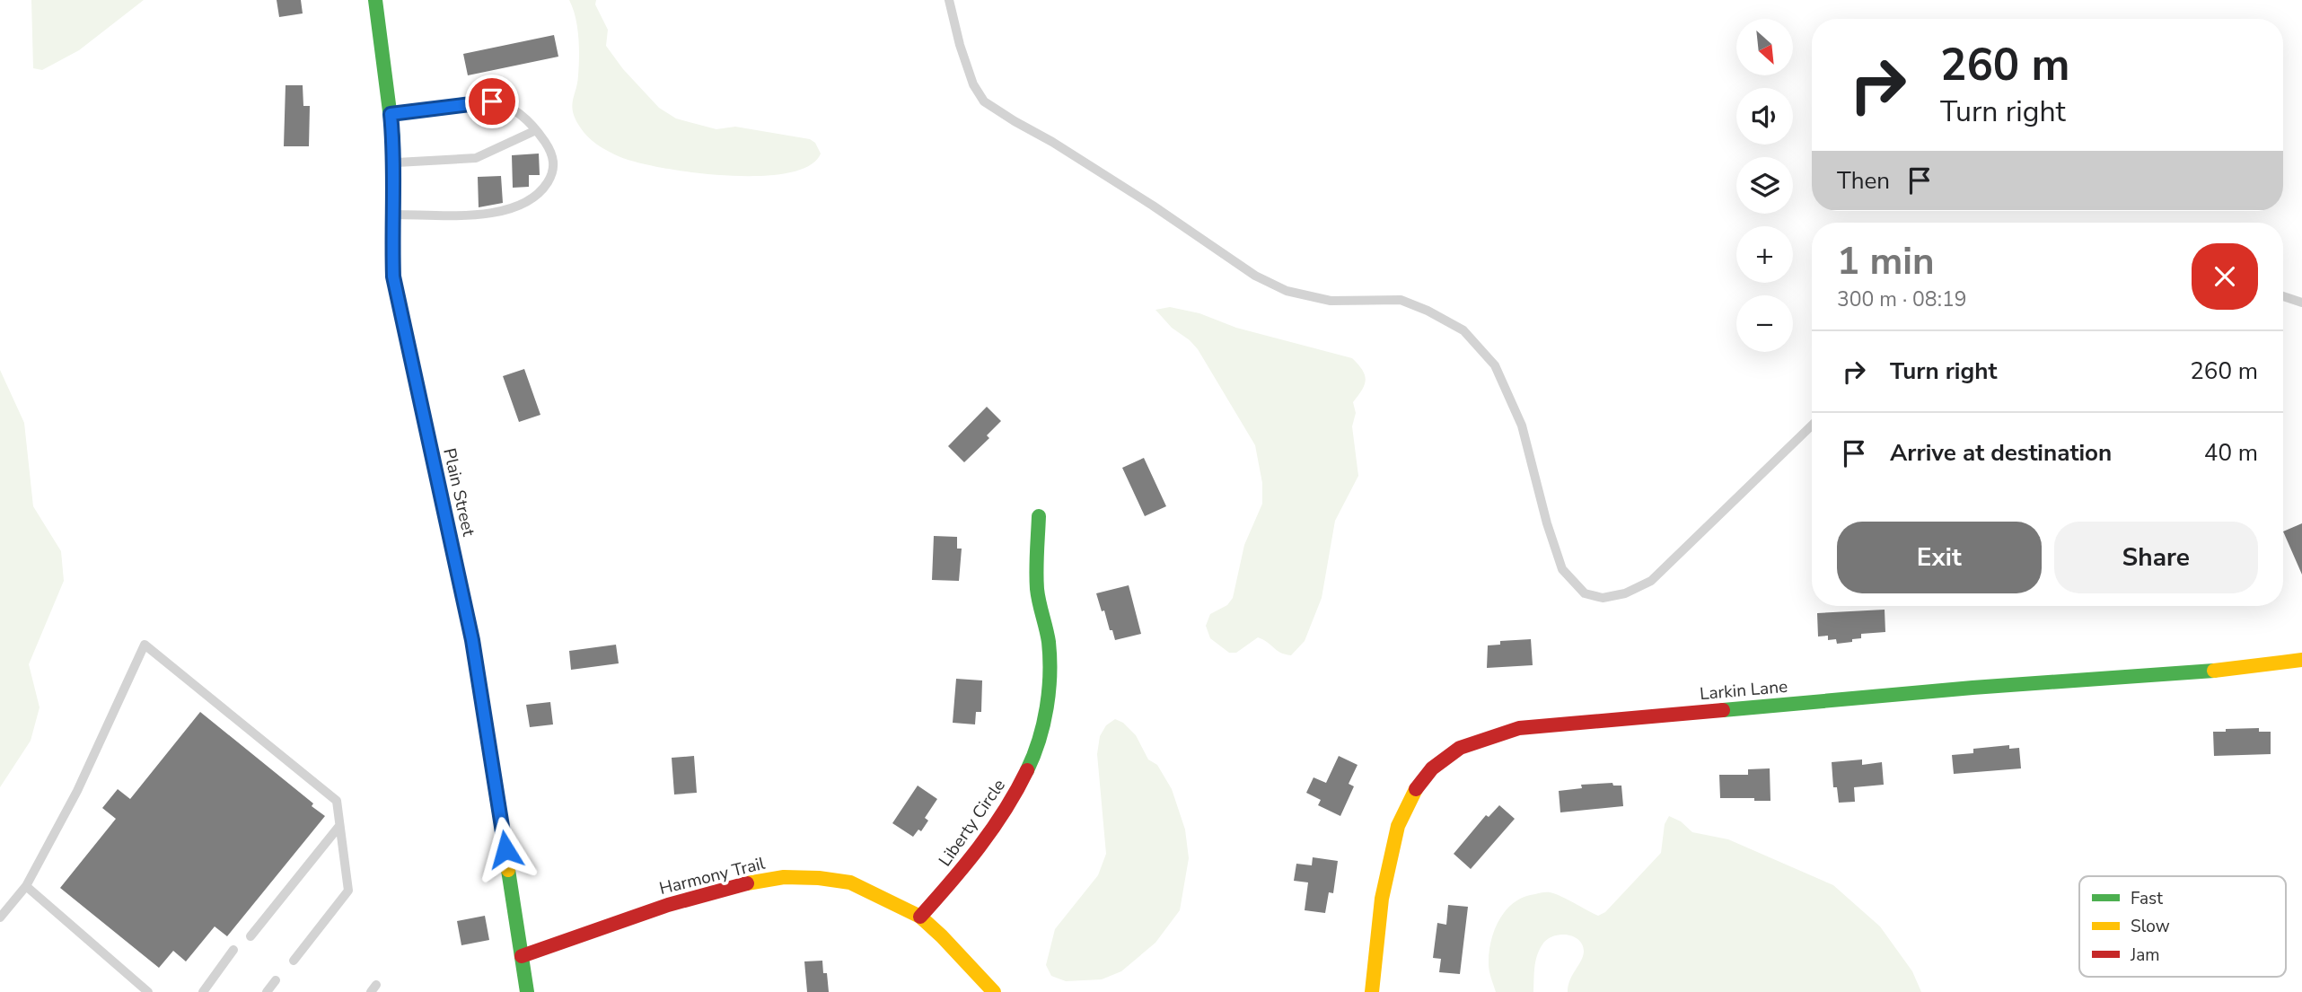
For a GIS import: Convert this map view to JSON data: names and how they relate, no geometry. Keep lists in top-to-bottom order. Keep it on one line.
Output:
{"streets":{"street":["Plain Street","Larkin Lane","Liberty Circle","Harmony Trail"]},"crossings":[["Plain Street","Harmony Trail"],["Liberty Circle","Harmony Trail"]],"legend":["Fast","Slow","Jam"],"north":"bottom right","page":{"map_buttons":["+","−"],"turn":["260 m","Turn right"],"then":"Then","heading":["1 min","300 m · 08:19"],"list":[{"name":"Turn right","value":"260 m"},{"name":"Arrive at destination","value":"40 m"}],"buttons":["Exit","Share"]}}
